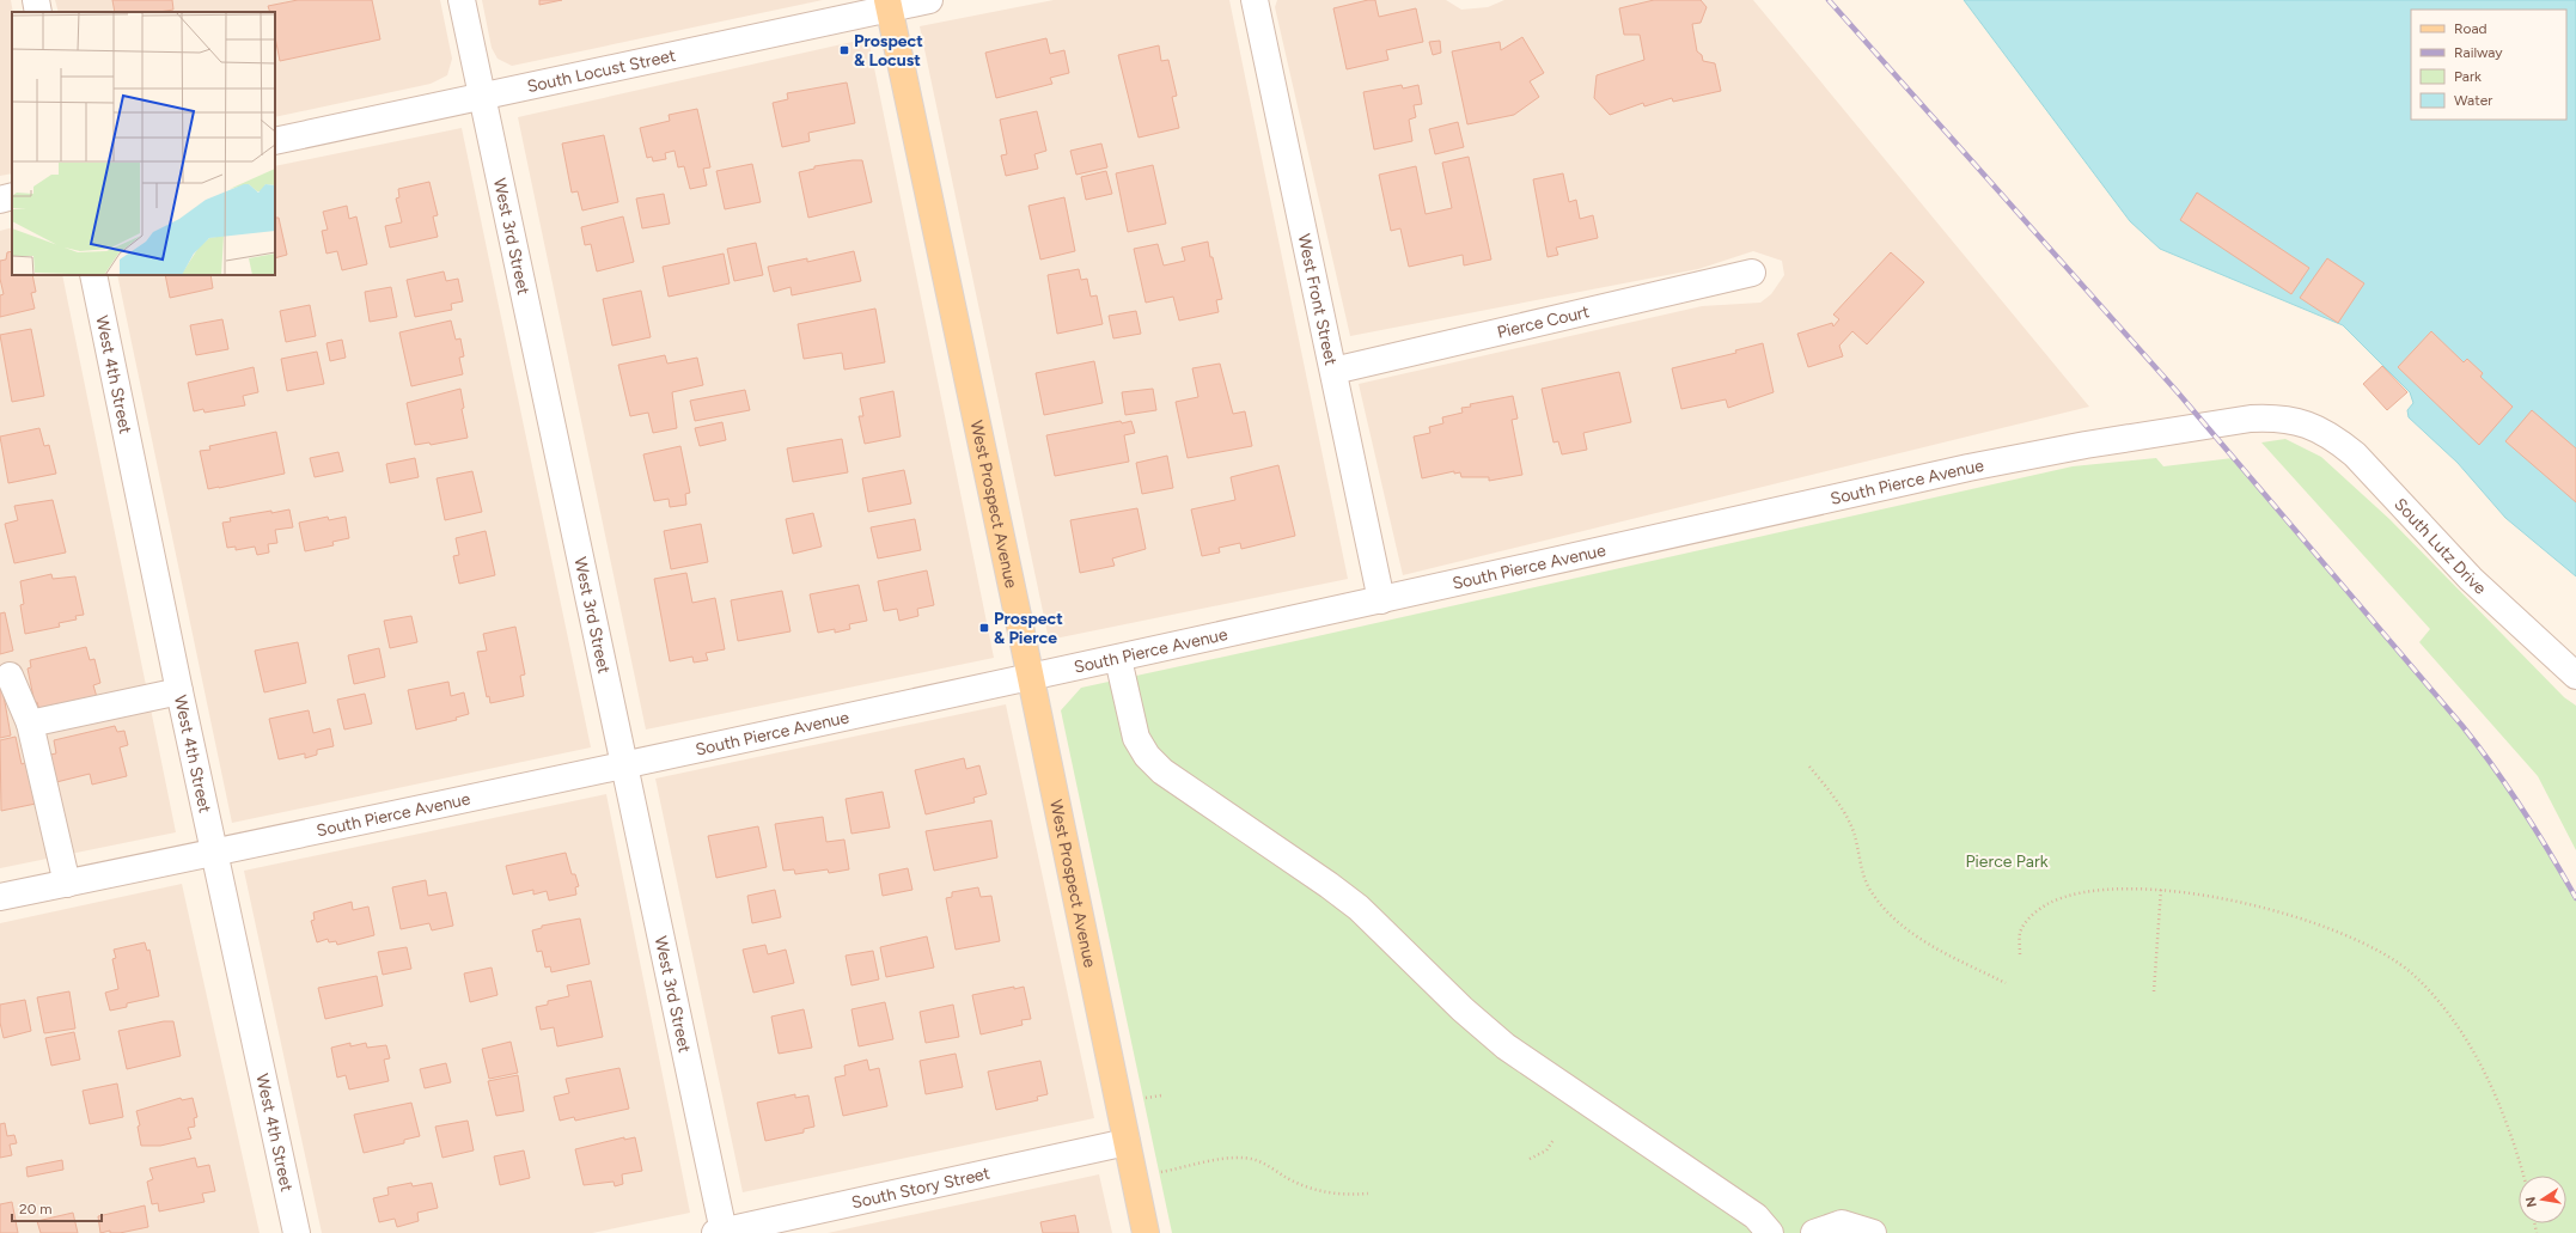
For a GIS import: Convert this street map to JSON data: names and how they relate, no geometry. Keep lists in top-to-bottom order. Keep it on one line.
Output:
{"streets":{"main road":["West Prospect Avenue"],"street":["South Locust Street","West 3rd Street","West Front Street","Pierce Court","West 4th Street","South Pierce Avenue","South Lutz Drive","South Story Street"]},"crossings":[["South Locust Street","West 3rd Street"],["South Locust Street","West Prospect Avenue"],["West 3rd Street","South Pierce Avenue"],["West 3rd Street","South Story Street"],["West Front Street","Pierce Court"],["West Front Street","South Pierce Avenue"],["West 4th Street","South Pierce Avenue"],["South Pierce Avenue","West Prospect Avenue"],["South Pierce Avenue","South Lutz Drive"],["West Prospect Avenue","South Story Street"]],"parks":["Pierce Park"],"places":{"transit":["Prospect & Locust","Prospect & Pierce"]},"legend":["Road","Railway","Park","Water"],"scale_bar":"20 m","north":"left"}
